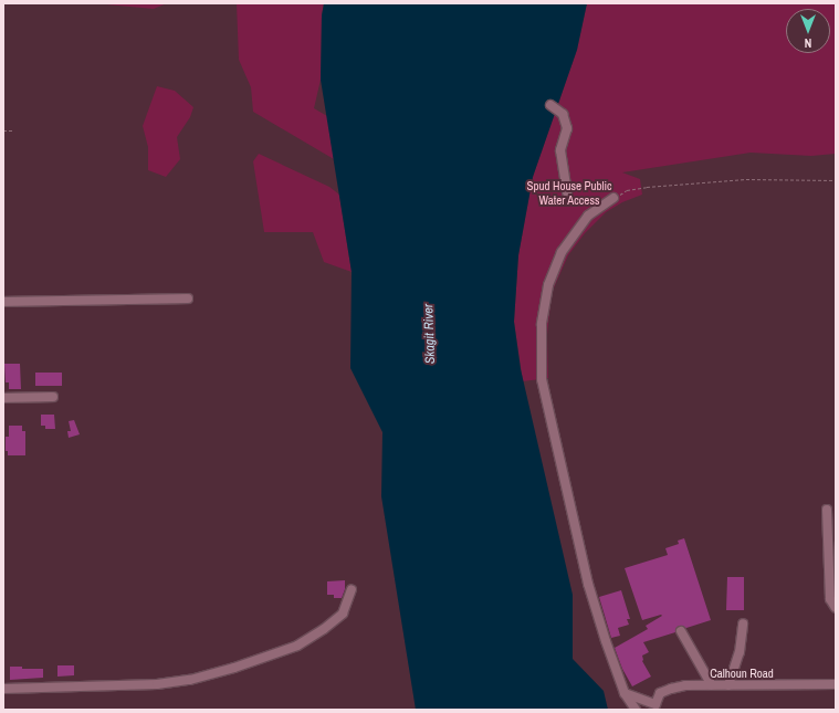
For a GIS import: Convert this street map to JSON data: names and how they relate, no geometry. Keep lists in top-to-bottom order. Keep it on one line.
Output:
{"streets":{"street":["Calhoun Road"]},"water":["Skagit River"],"parks":["Spud House Public Water Access"],"north":"bottom"}
